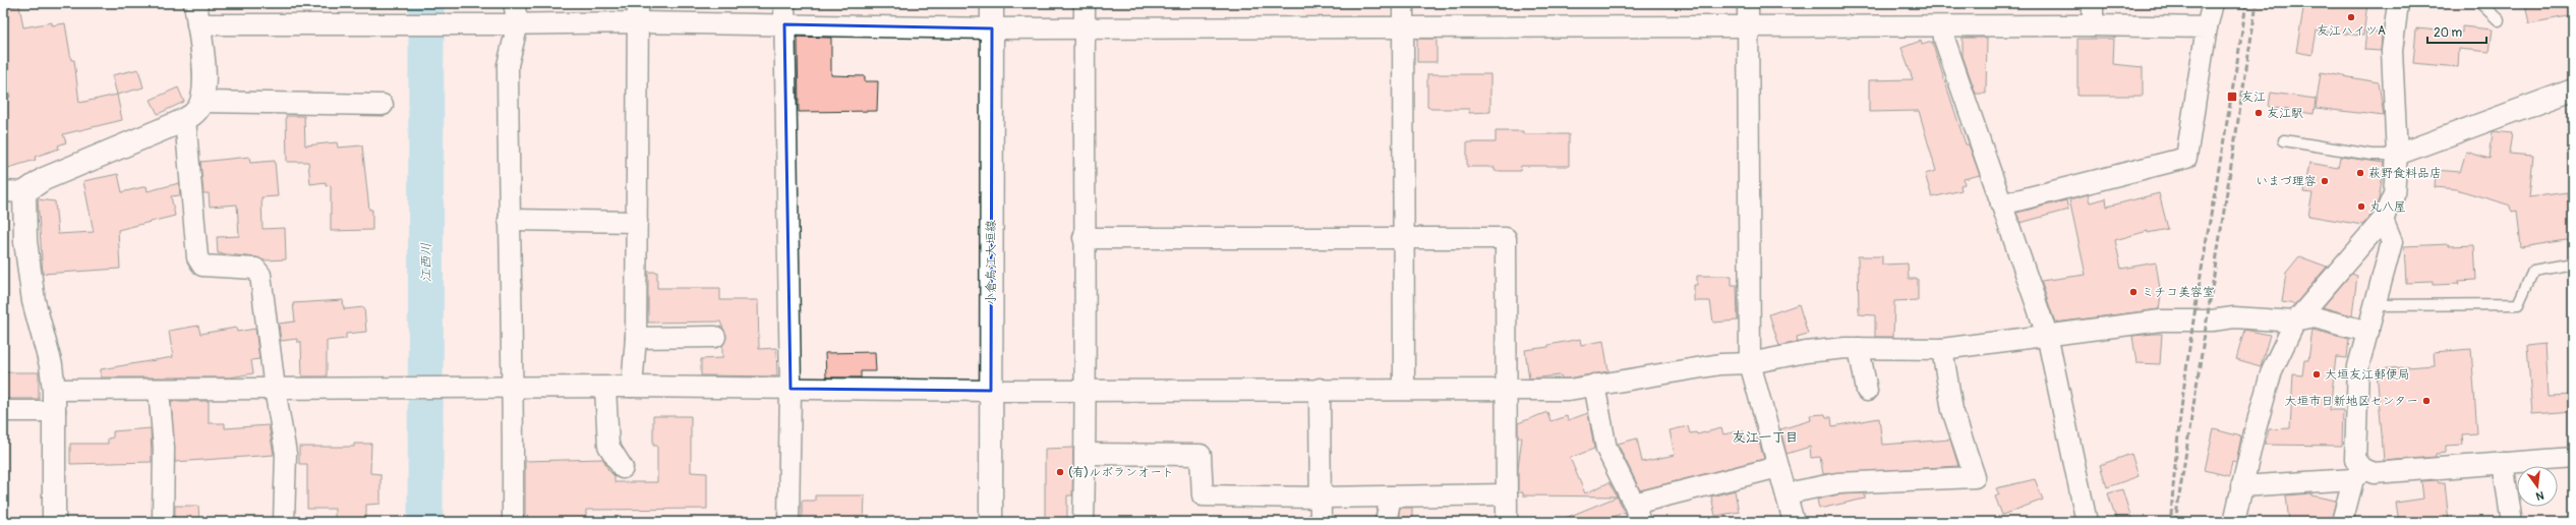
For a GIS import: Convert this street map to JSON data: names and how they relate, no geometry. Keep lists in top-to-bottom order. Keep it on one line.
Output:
{"streets":{"street":["小倉烏江大垣線"]},"districts":["友江一丁目"],"water":["江西川"],"places":{"other":["友江ハイツA","友江駅","萩野食料品店","いまづ理容","丸八屋","ミチコ美容室","大垣友江郵便局","大垣市日新地区センター","(有)ルボランオート"],"transit":["友江"]},"scale_bar":"20 m","north":"bottom"}
